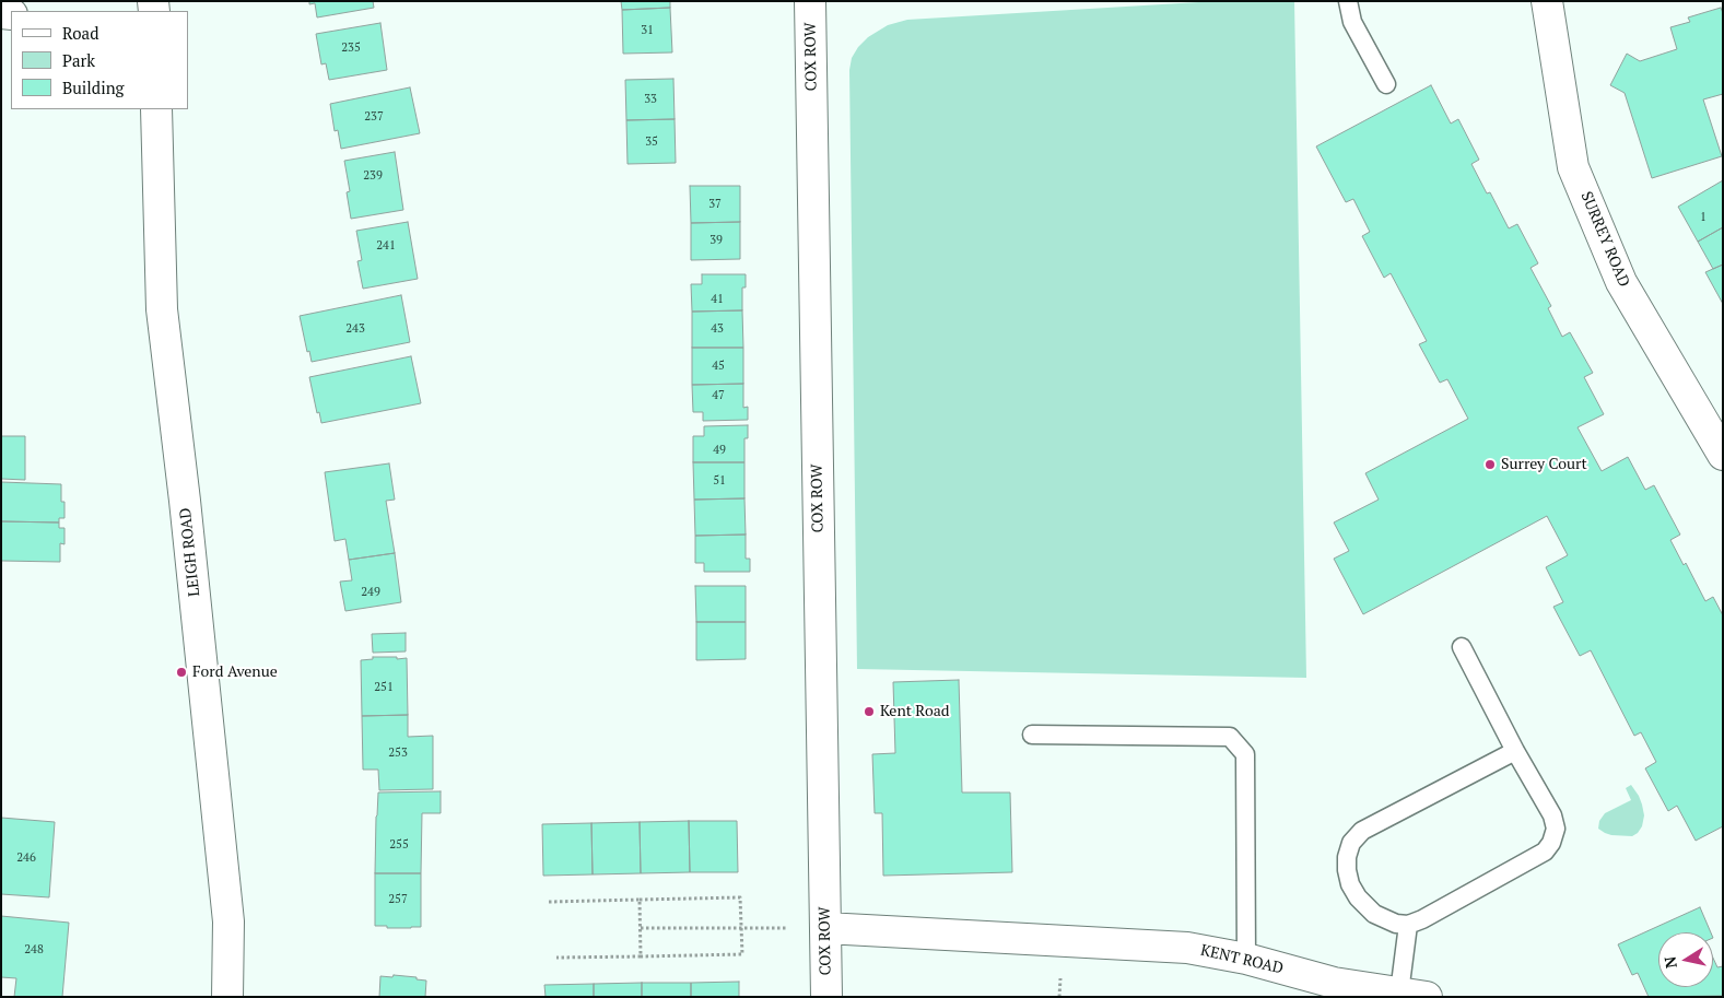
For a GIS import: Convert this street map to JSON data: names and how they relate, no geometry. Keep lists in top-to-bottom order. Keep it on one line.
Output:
{"streets":{"street":["COX ROW","SURREY ROAD","LEIGH ROAD","KENT ROAD"]},"crossings":[["COX ROW","KENT ROAD"]],"places":["Surrey Court","Ford Avenue","Kent Road"],"house_numbers":["31","235","33","237","35","239","37","1","39","241","41","243","43","45","47","49","51","249","251","253","255","246","257","248"],"legend":["Road","Park","Building"],"north":"left"}
